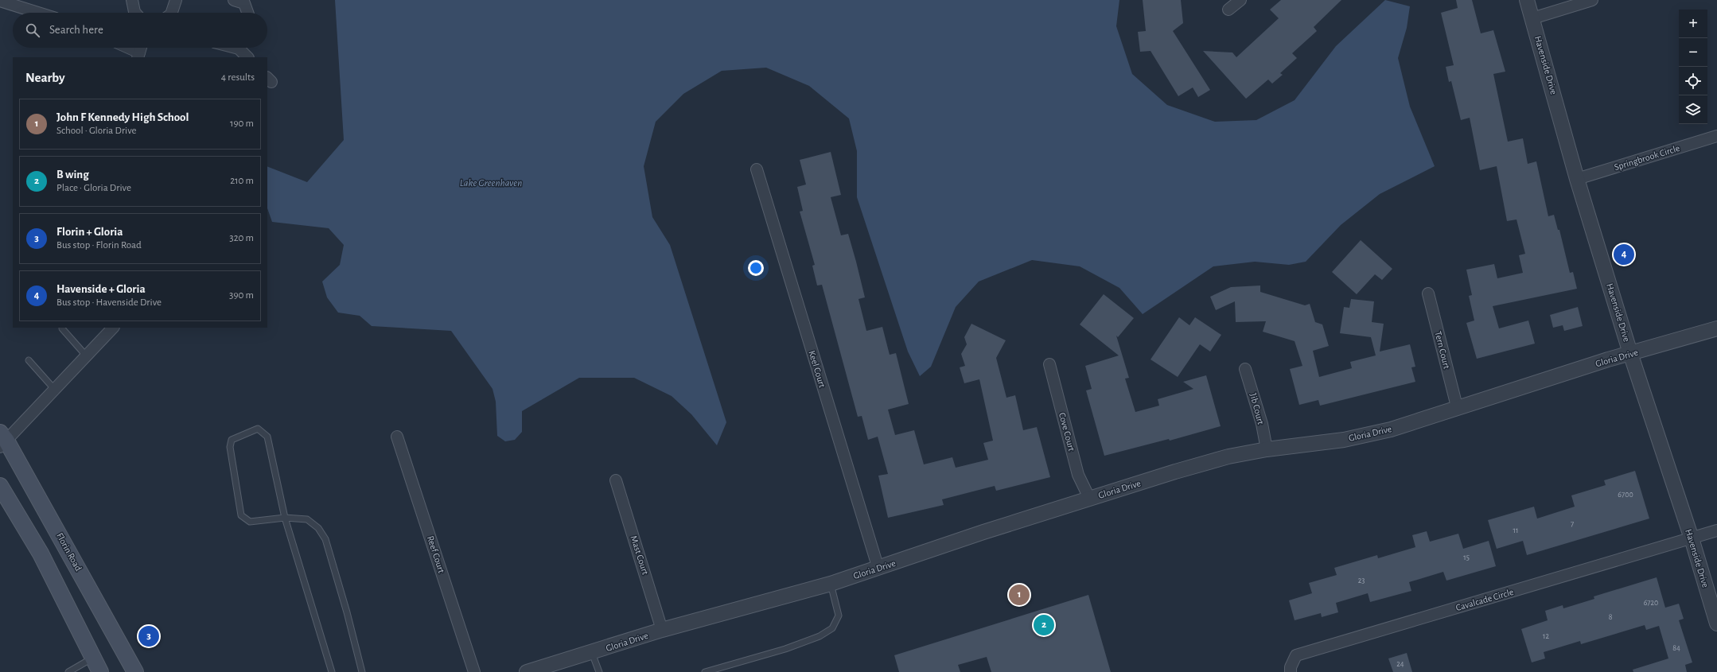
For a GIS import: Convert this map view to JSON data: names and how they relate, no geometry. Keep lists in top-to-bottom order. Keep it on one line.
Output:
{"streets":{"main road":["Florin Road"],"street":["Havenside Drive","Springbrook Circle","Tern Court","Gloria Drive","Keel Court","Jib Court","Cove Court","Reef Court","Mast Court","Cavalcade Circle"]},"crossings":[["Havenside Drive","Springbrook Circle"],["Havenside Drive","Gloria Drive"],["Havenside Drive","Cavalcade Circle"],["Tern Court","Gloria Drive"],["Gloria Drive","Keel Court"],["Gloria Drive","Jib Court"],["Gloria Drive","Cove Court"],["Gloria Drive","Mast Court"]],"water":["Lake Greenhaven"],"house_numbers":["6700","7","11","15","23","6720","8","12","84","24"],"page":{"map_buttons":["+","−"],"search":"Search here","heading":["Nearby","4 results"],"list":[{"mark":"1","name":"John F Kennedy High School","note":"School · Gloria Drive","value":"190 m"},{"mark":"2","name":"B wing","note":"Place · Gloria Drive","value":"210 m"},{"mark":"3","name":"Florin + Gloria","note":"Bus stop · Florin Road","value":"320 m"},{"mark":"4","name":"Havenside + Gloria","note":"Bus stop · Havenside Drive","value":"390 m"}],"pins":["4","1","2","3"]}}
